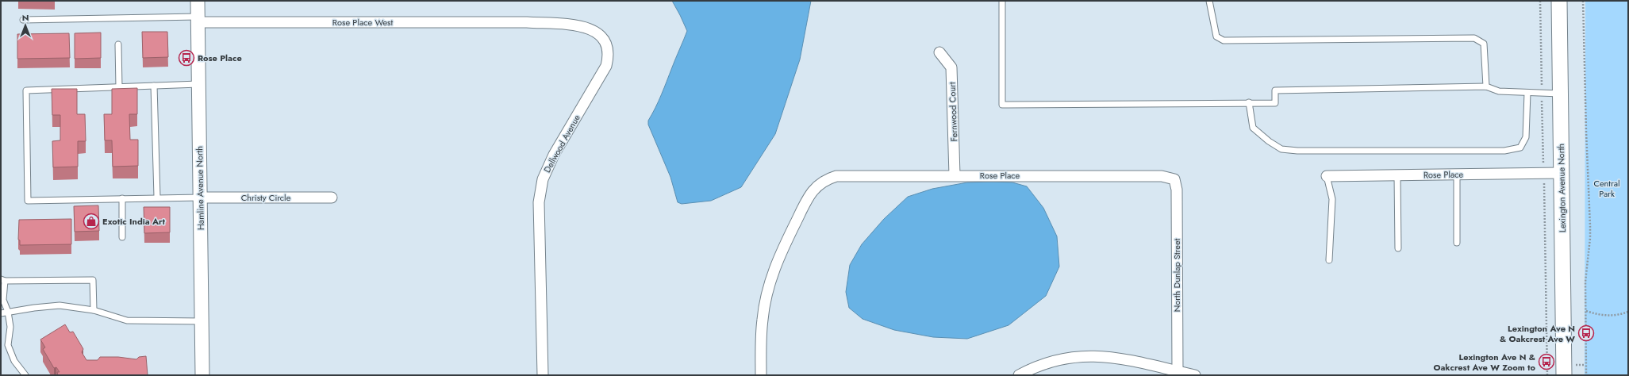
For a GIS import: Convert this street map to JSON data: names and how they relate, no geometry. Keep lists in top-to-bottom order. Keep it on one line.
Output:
{"streets":{"main road":["Lexington Avenue North"],"street":["Rose Place West","Fernwood Court","Dellwood Avenue","Rose Place","Hamline Avenue North","Christy Circle","North Dunlap Street"]},"crossings":[["Rose Place West","Dellwood Avenue"],["Rose Place West","Hamline Avenue North"],["Fernwood Court","Rose Place"],["Rose Place","Lexington Avenue North"],["Rose Place","North Dunlap Street"],["Hamline Avenue North","Christy Circle"]],"parks":["Central Park"],"places":{"bus stop":["Rose Place","Lexington Ave N & Oakcrest Ave W","Lexington Ave N & Oakcrest Ave W Zoom to"],"shop":["Exotic India Art"]},"north":"top"}
